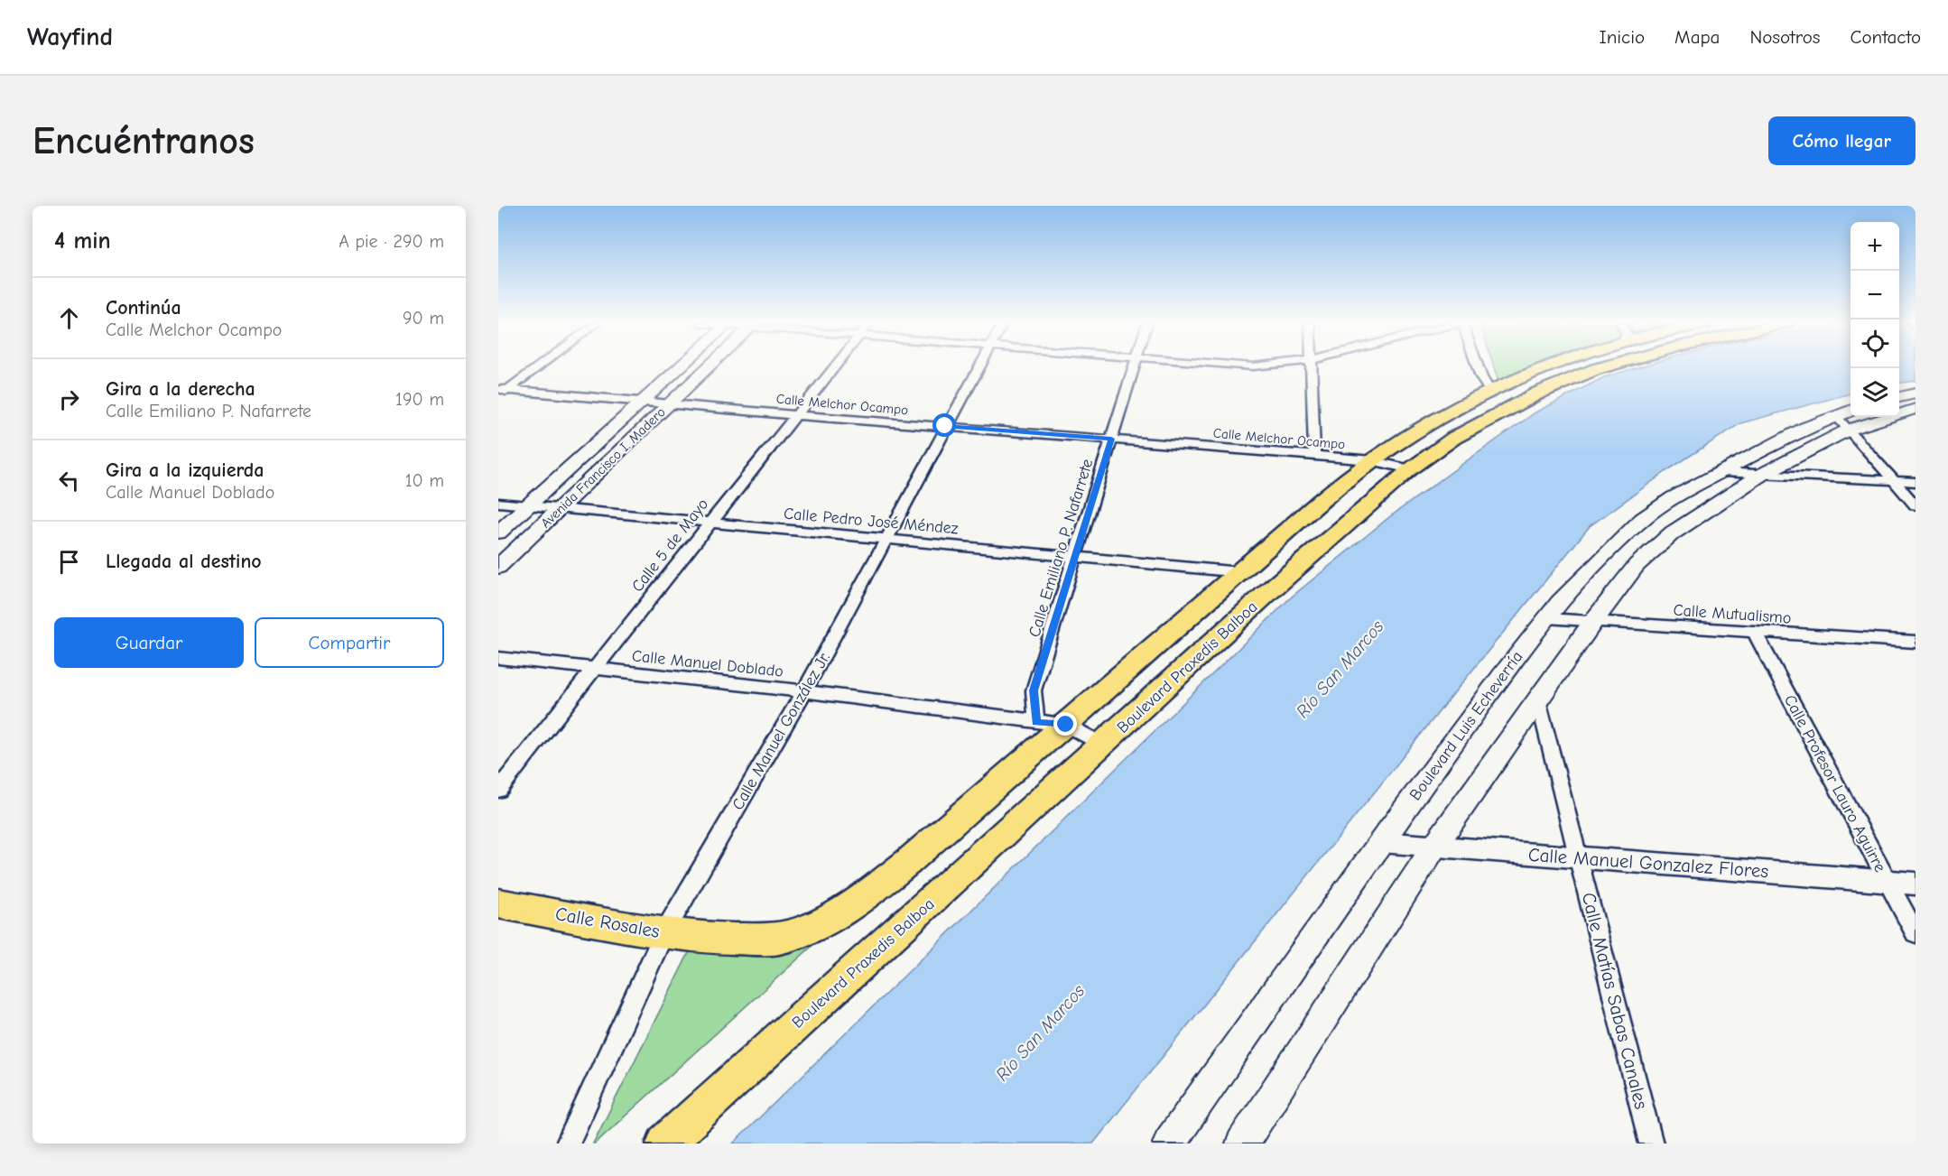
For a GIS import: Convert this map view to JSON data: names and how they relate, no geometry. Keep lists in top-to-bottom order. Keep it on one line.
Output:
{"streets":{"main road":["Avenida Francisco I. Madero","Boulevard Praxedis Balboa","Boulevard Luis Echeverría","Calle Rosales"],"street":["Calle Melchor Ocampo","Calle Pedro José Méndez","Calle 5 de Mayo","Calle Emiliano P. Nafarrete","Calle Mutualismo","Calle Manuel Doblado","Calle Manuel González Jr.","Calle Profesor Lauro Aguirre","Calle Manuel Gonzalez Flores","Calle Matías Sabas Canales"]},"crossings":[["Calle Melchor Ocampo","Avenida Francisco I. Madero"],["Calle Melchor Ocampo","Calle 5 de Mayo"],["Calle Melchor Ocampo","Calle Emiliano P. Nafarrete"],["Calle Melchor Ocampo","Boulevard Praxedis Balboa"],["Calle Melchor Ocampo","Calle Manuel González Jr."],["Avenida Francisco I. Madero","Calle Pedro José Méndez"],["Calle Pedro José Méndez","Calle 5 de Mayo"],["Calle Pedro José Méndez","Calle Emiliano P. Nafarrete"],["Calle Pedro José Méndez","Calle Manuel González Jr."],["Calle 5 de Mayo","Calle Manuel Doblado"],["Calle Emiliano P. Nafarrete","Calle Manuel Doblado"],["Calle Mutualismo","Boulevard Luis Echeverría"],["Calle Mutualismo","Calle Profesor Lauro Aguirre"],["Calle Manuel Doblado","Boulevard Praxedis Balboa"],["Calle Manuel Doblado","Calle Manuel González Jr."],["Calle Manuel Doblado","Calle Rosales"],["Boulevard Luis Echeverría","Calle Manuel Gonzalez Flores"],["Boulevard Luis Echeverría","Calle Matías Sabas Canales"],["Calle Manuel González Jr.","Calle Rosales"],["Calle Profesor Lauro Aguirre","Calle Manuel Gonzalez Flores"],["Calle Manuel Gonzalez Flores","Calle Matías Sabas Canales"]],"water":["Río San Marcos"],"page":{"header":"Wayfind","nav":["Inicio","Mapa","Nosotros","Contacto"],"buttons":["Cómo llegar",["Guardar","Compartir"]],"title":"Encuéntranos","heading":["4 min","A pie · 290 m"],"map_buttons":["+","−"],"list":[["Continúa","Calle Melchor Ocampo","90 m"],["Gira a la derecha","Calle Emiliano P. Nafarrete","190 m"],["Gira a la izquierda","Calle Manuel Doblado","10 m"],"Llegada al destino"]}}
